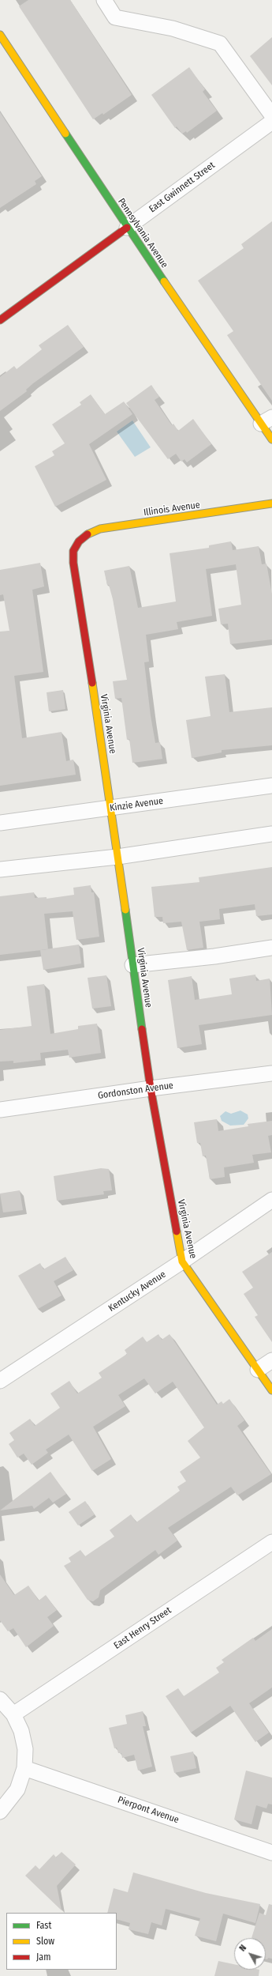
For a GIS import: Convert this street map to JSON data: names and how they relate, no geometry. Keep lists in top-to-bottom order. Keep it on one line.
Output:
{"streets":{"street":["East Gwinnett Street","Pennsylvania Avenue","Illinois Avenue","Virginia Avenue","Kinzie Avenue","Gordonston Avenue","Kentucky Avenue","East Henry Street","Pierpont Avenue"]},"crossings":[["East Gwinnett Street","Pennsylvania Avenue"],["Illinois Avenue","Virginia Avenue"],["Virginia Avenue","Kinzie Avenue"],["Virginia Avenue","Gordonston Avenue"],["Virginia Avenue","Kentucky Avenue"]],"legend":["Fast","Slow","Jam"],"north":"top left"}
